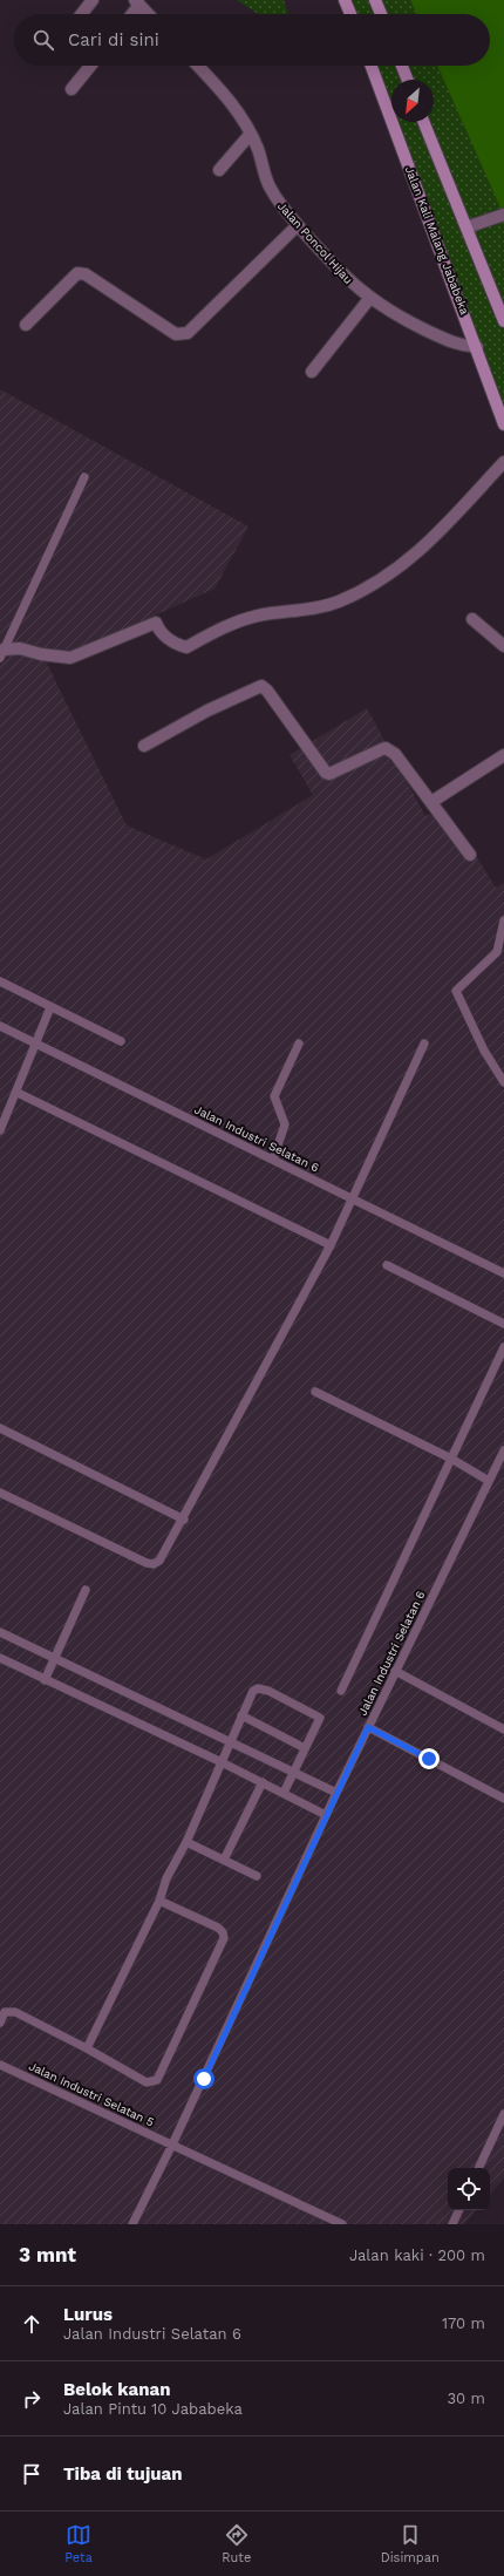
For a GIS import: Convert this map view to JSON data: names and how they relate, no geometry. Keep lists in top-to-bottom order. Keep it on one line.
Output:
{"streets":{"main road":["Jalan Kali Malang Jababeka"],"street":["Jalan Poncol Hijau"],"lane":["Jalan Industri Selatan 6","Jalan Industri Selatan 5"]},"crossings":[["Jalan Kali Malang Jababeka","Jalan Poncol Hijau"],["Jalan Industri Selatan 6","Jalan Industri Selatan 5"]],"north":"bottom left","page":{"search":"Cari di sini","heading":["3 mnt","Jalan kaki · 200 m"],"list":[["Lurus","Jalan Industri Selatan 6","170 m"],["Belok kanan","Jalan Pintu 10 Jababeka","30 m"],"Tiba di tujuan"],"nav":["Peta","Rute","Disimpan"]}}
